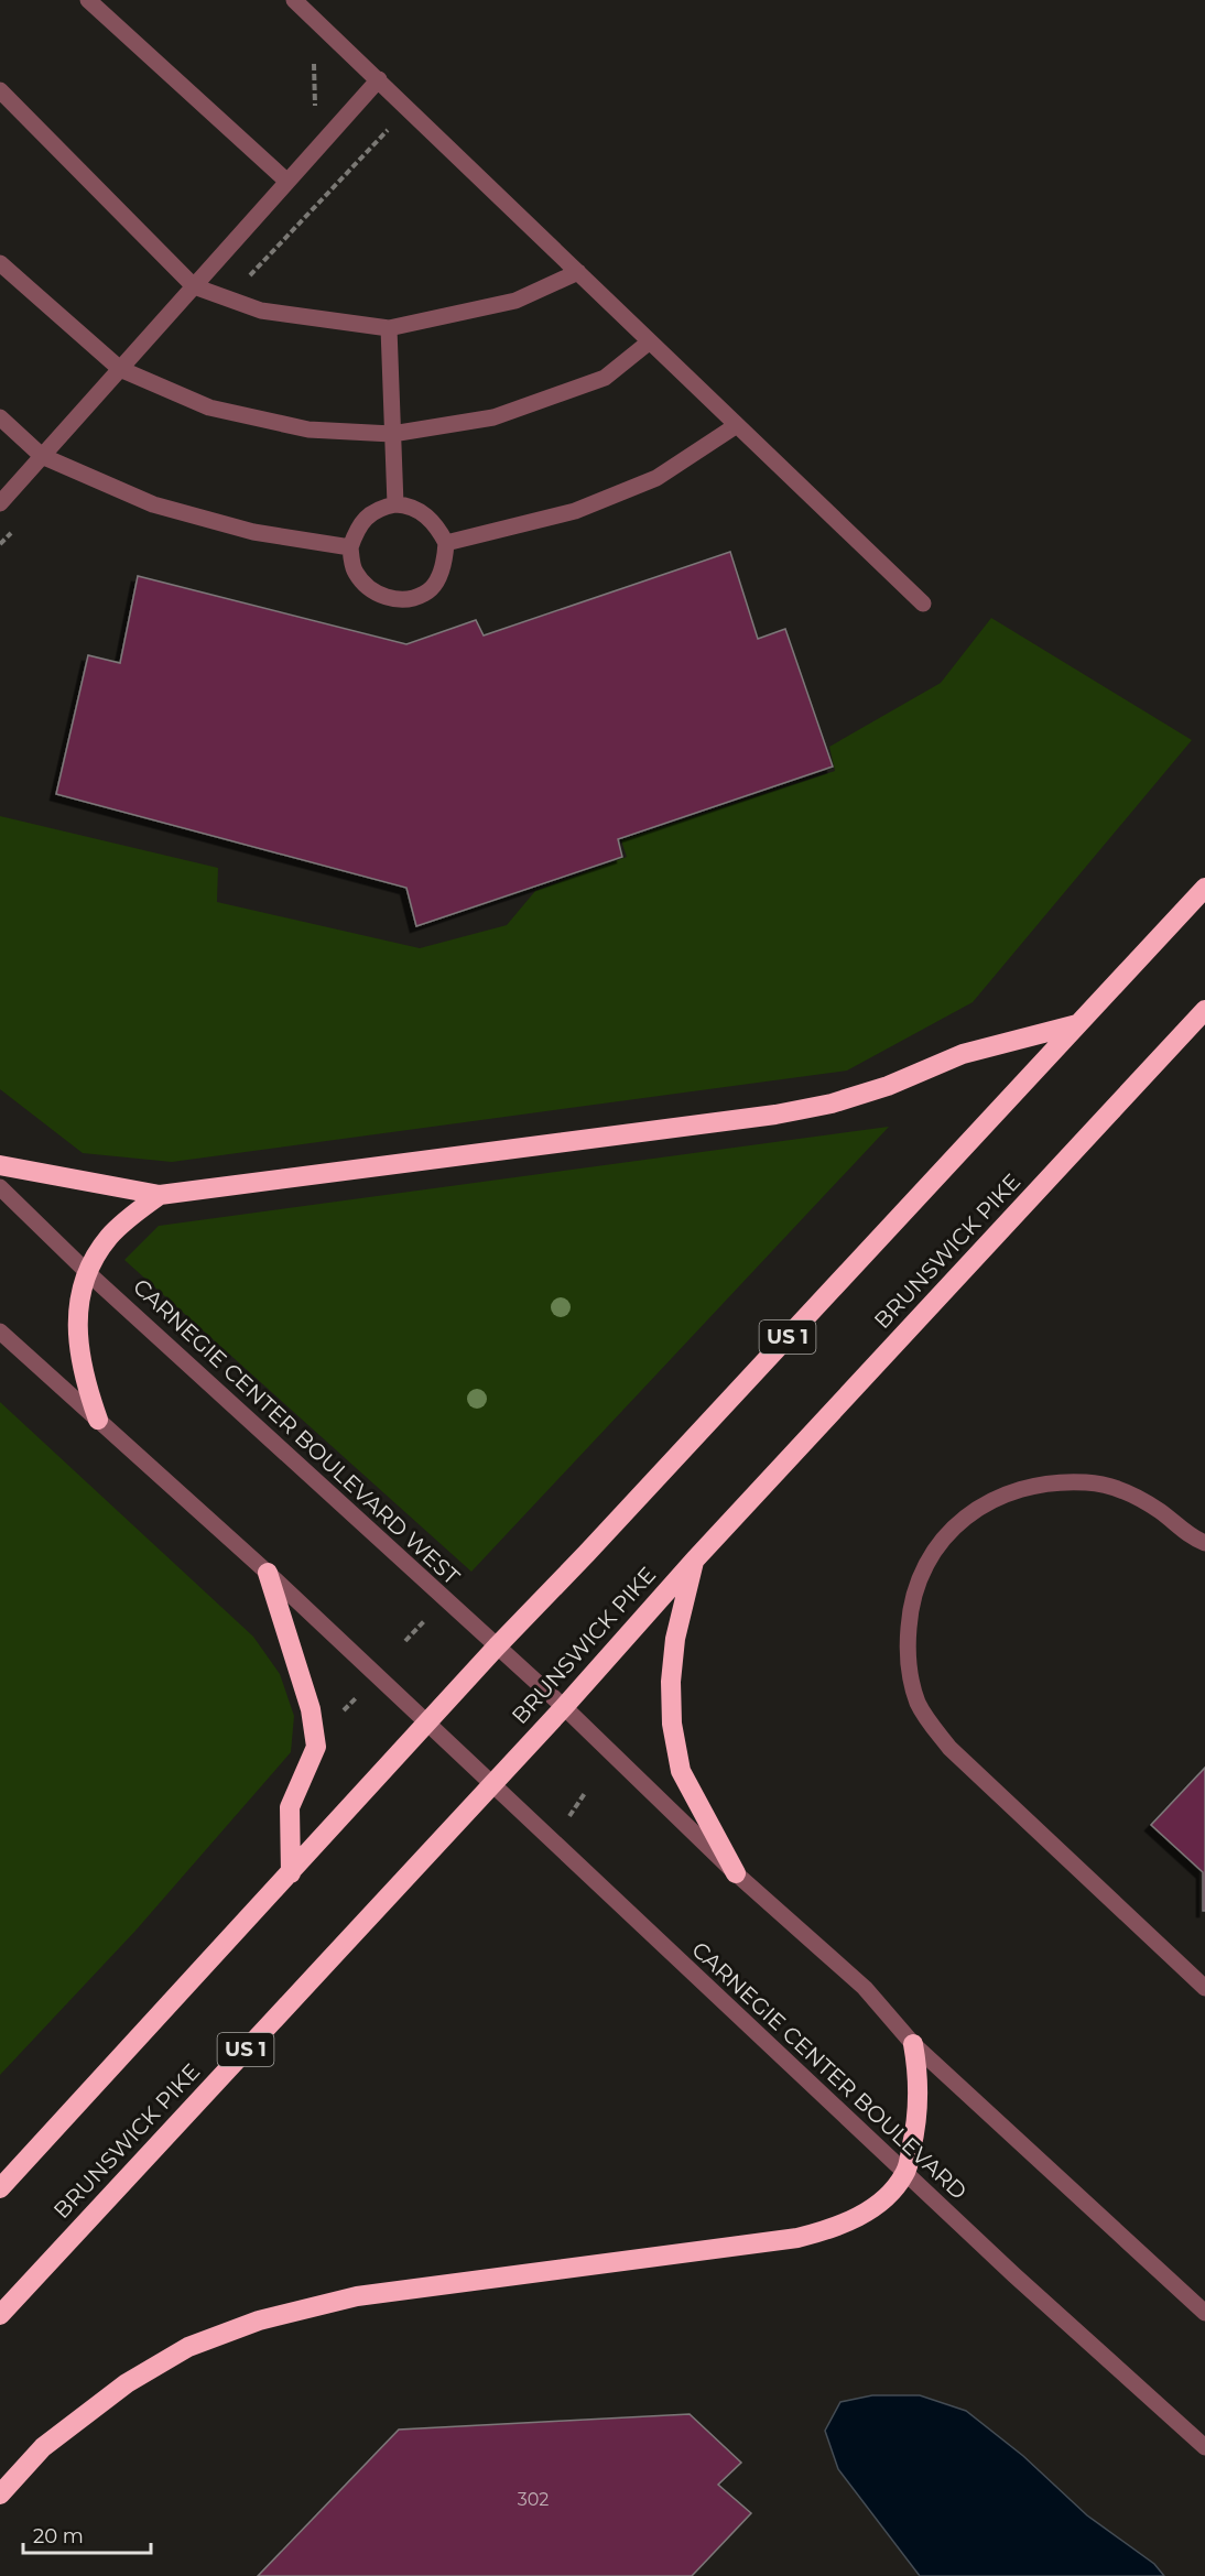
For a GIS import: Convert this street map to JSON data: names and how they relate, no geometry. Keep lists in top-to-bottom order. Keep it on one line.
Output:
{"streets":{"highway":["BRUNSWICK PIKE","US 1"],"street":["CARNEGIE CENTER BOULEVARD WEST","CARNEGIE CENTER BOULEVARD"]},"crossings":[["BRUNSWICK PIKE","CARNEGIE CENTER BOULEVARD WEST"],["BRUNSWICK PIKE","CARNEGIE CENTER BOULEVARD"],["US 1","CARNEGIE CENTER BOULEVARD WEST"],["US 1","CARNEGIE CENTER BOULEVARD"]],"house_numbers":["302"],"scale_bar":"20 m"}
